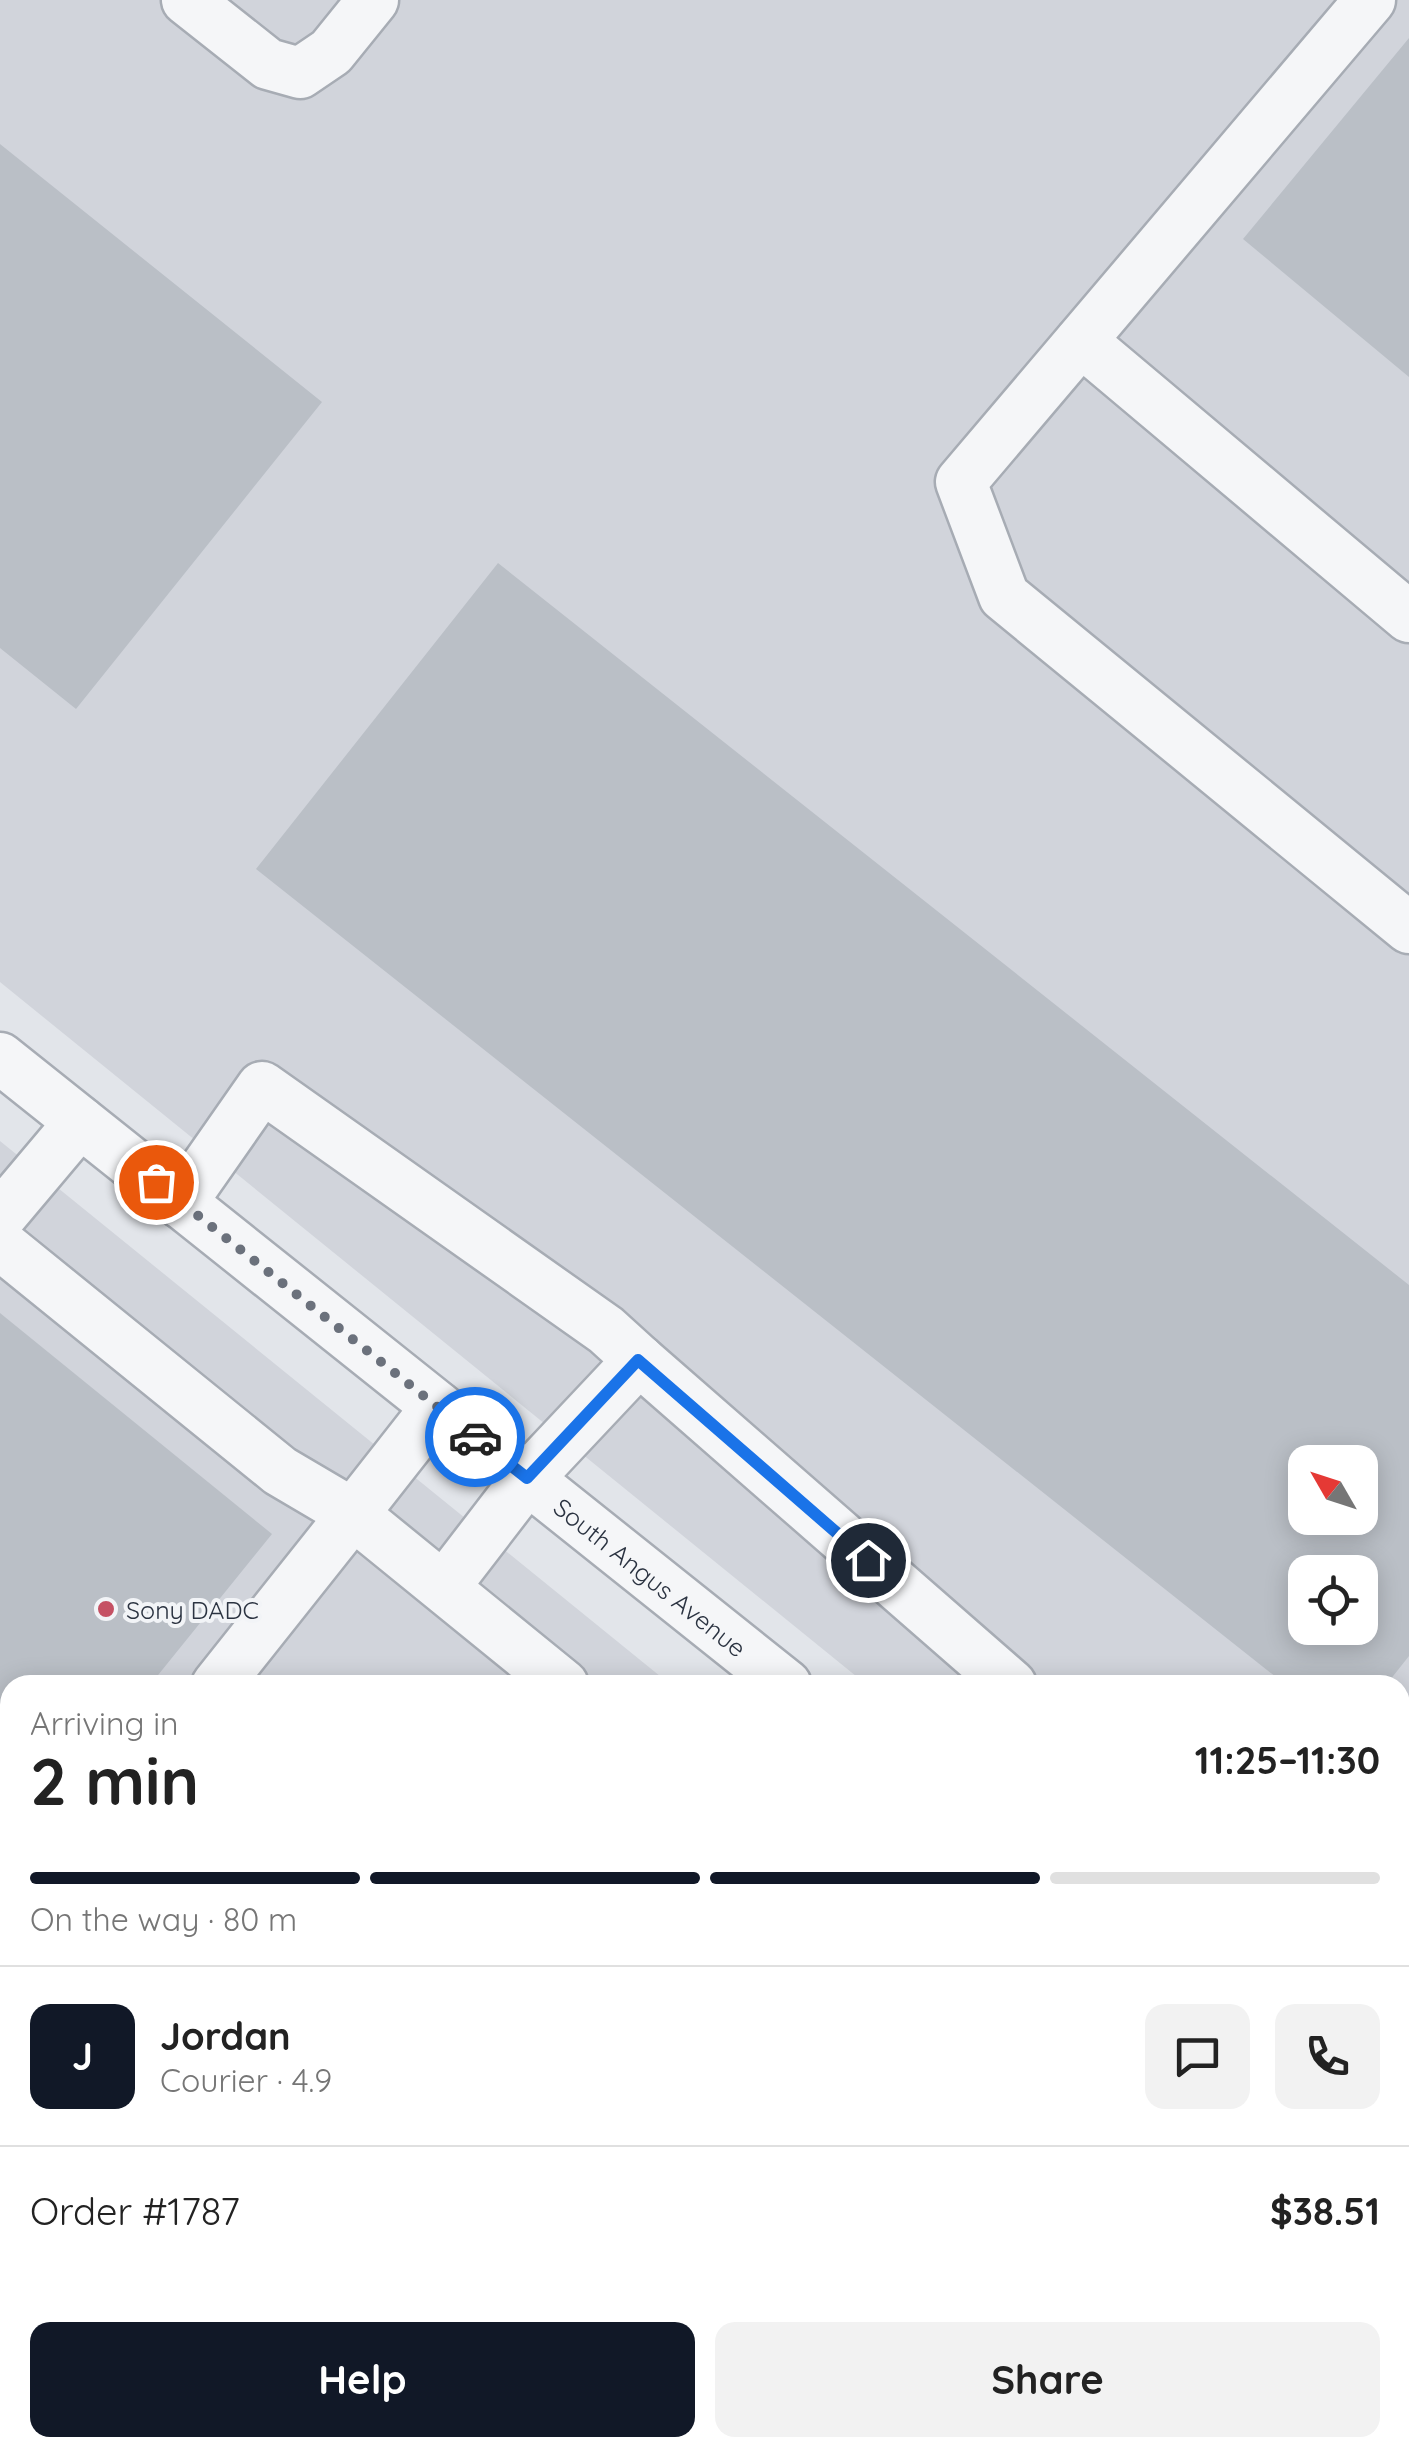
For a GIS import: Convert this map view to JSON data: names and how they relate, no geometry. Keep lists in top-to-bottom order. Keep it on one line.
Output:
{"streets":{"street":["South Angus Avenue"]},"places":["Sony DADC"],"north":"top left","page":{"heading":["2 min","Arriving in","11:25–11:30"],"panel":["Jordan","Courier · 4.9","Order #1787","$38.51"],"bar":"On the way · 80 m","round":"J","buttons":["Help","Share"]}}
